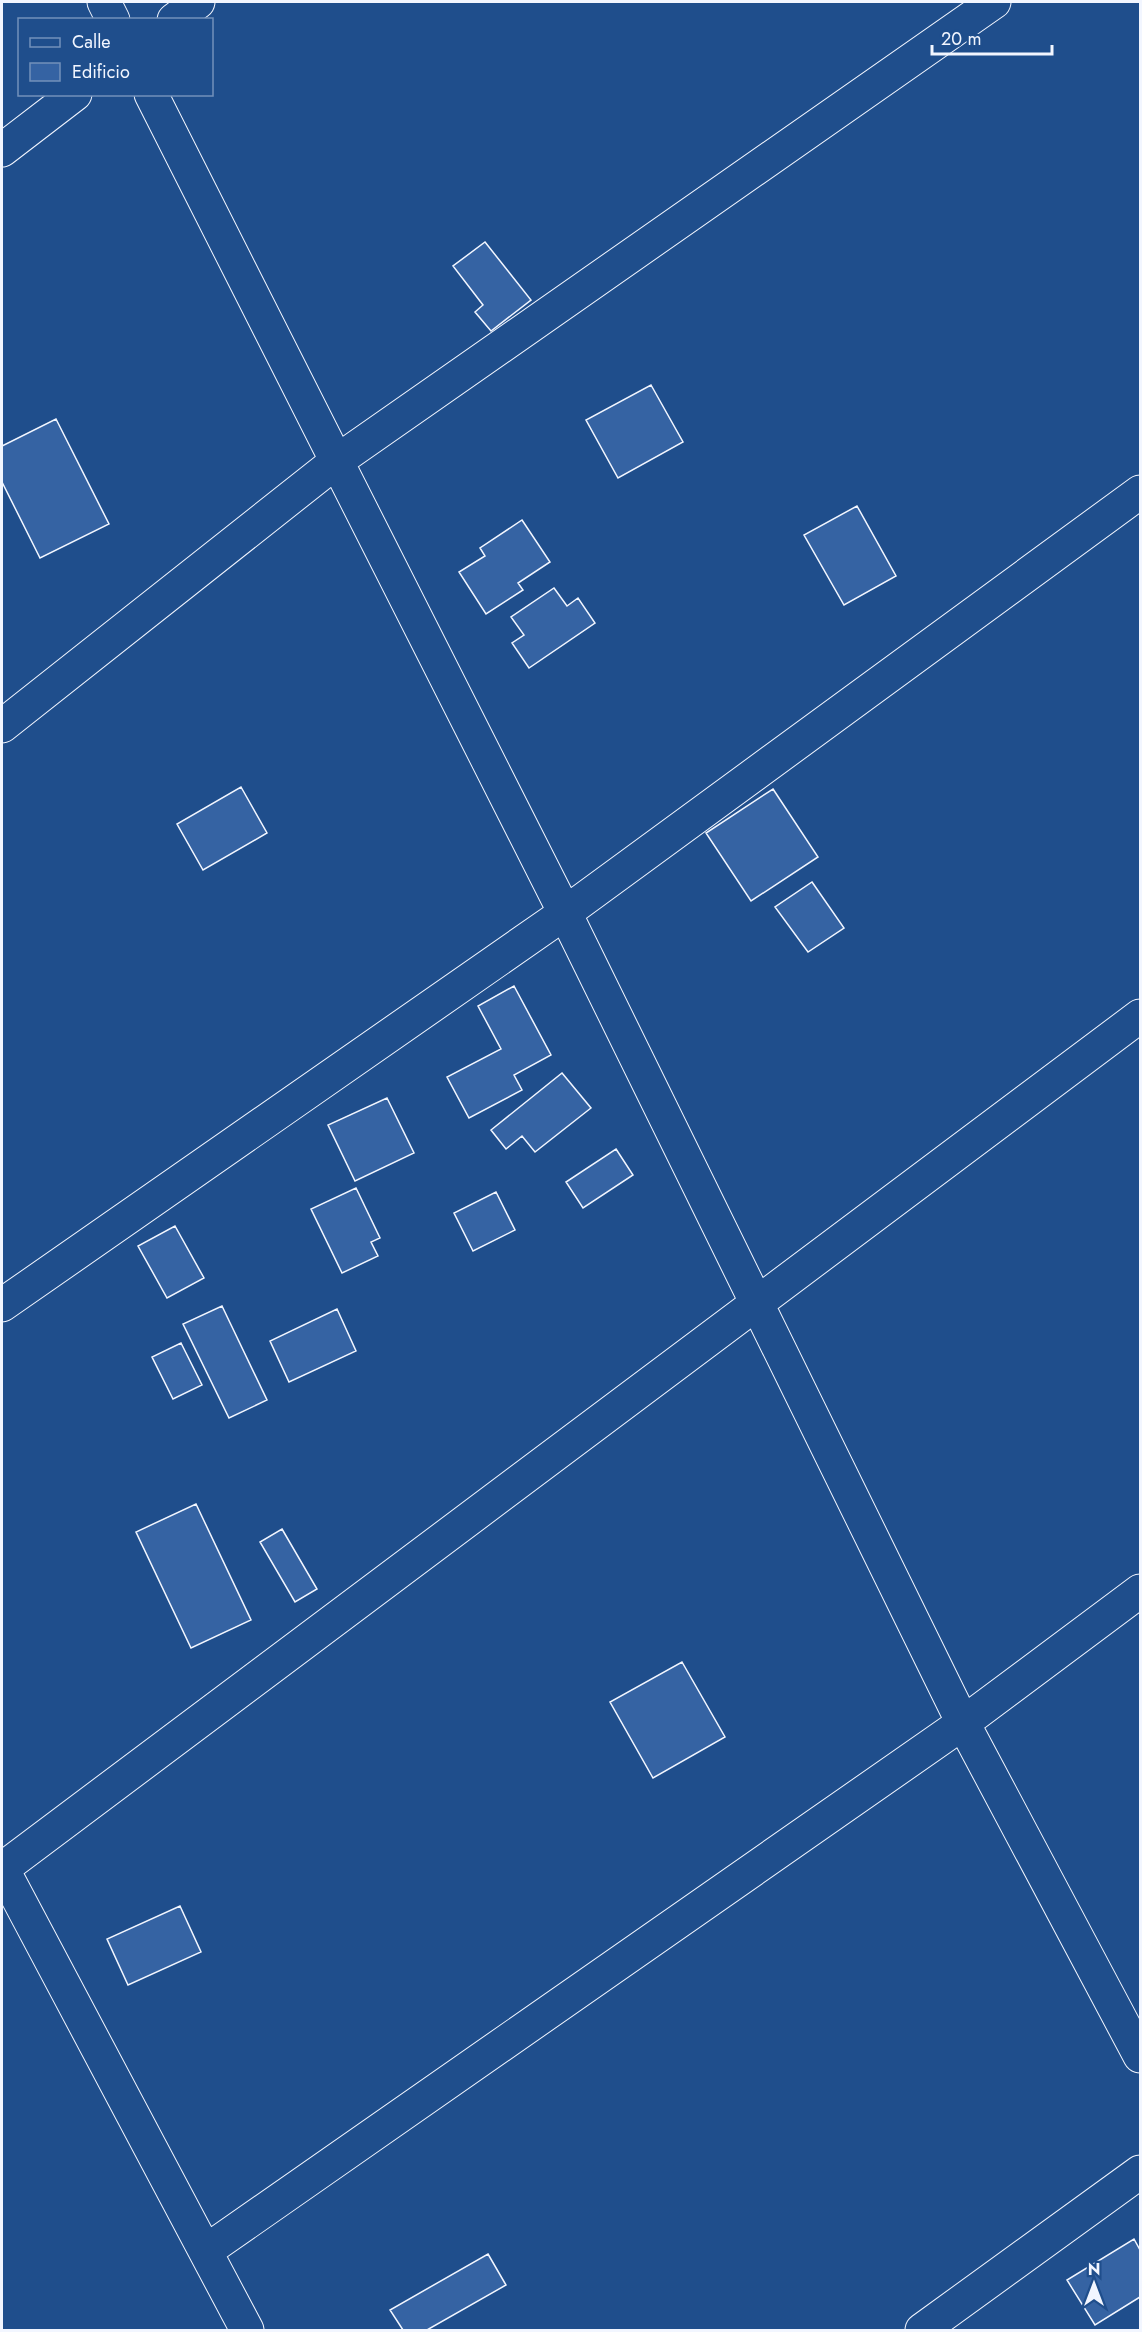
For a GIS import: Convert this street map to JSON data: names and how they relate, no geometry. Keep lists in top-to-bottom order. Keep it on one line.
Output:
{"legend":["Calle","Edificio"],"scale_bar":"20 m","north":"top"}
